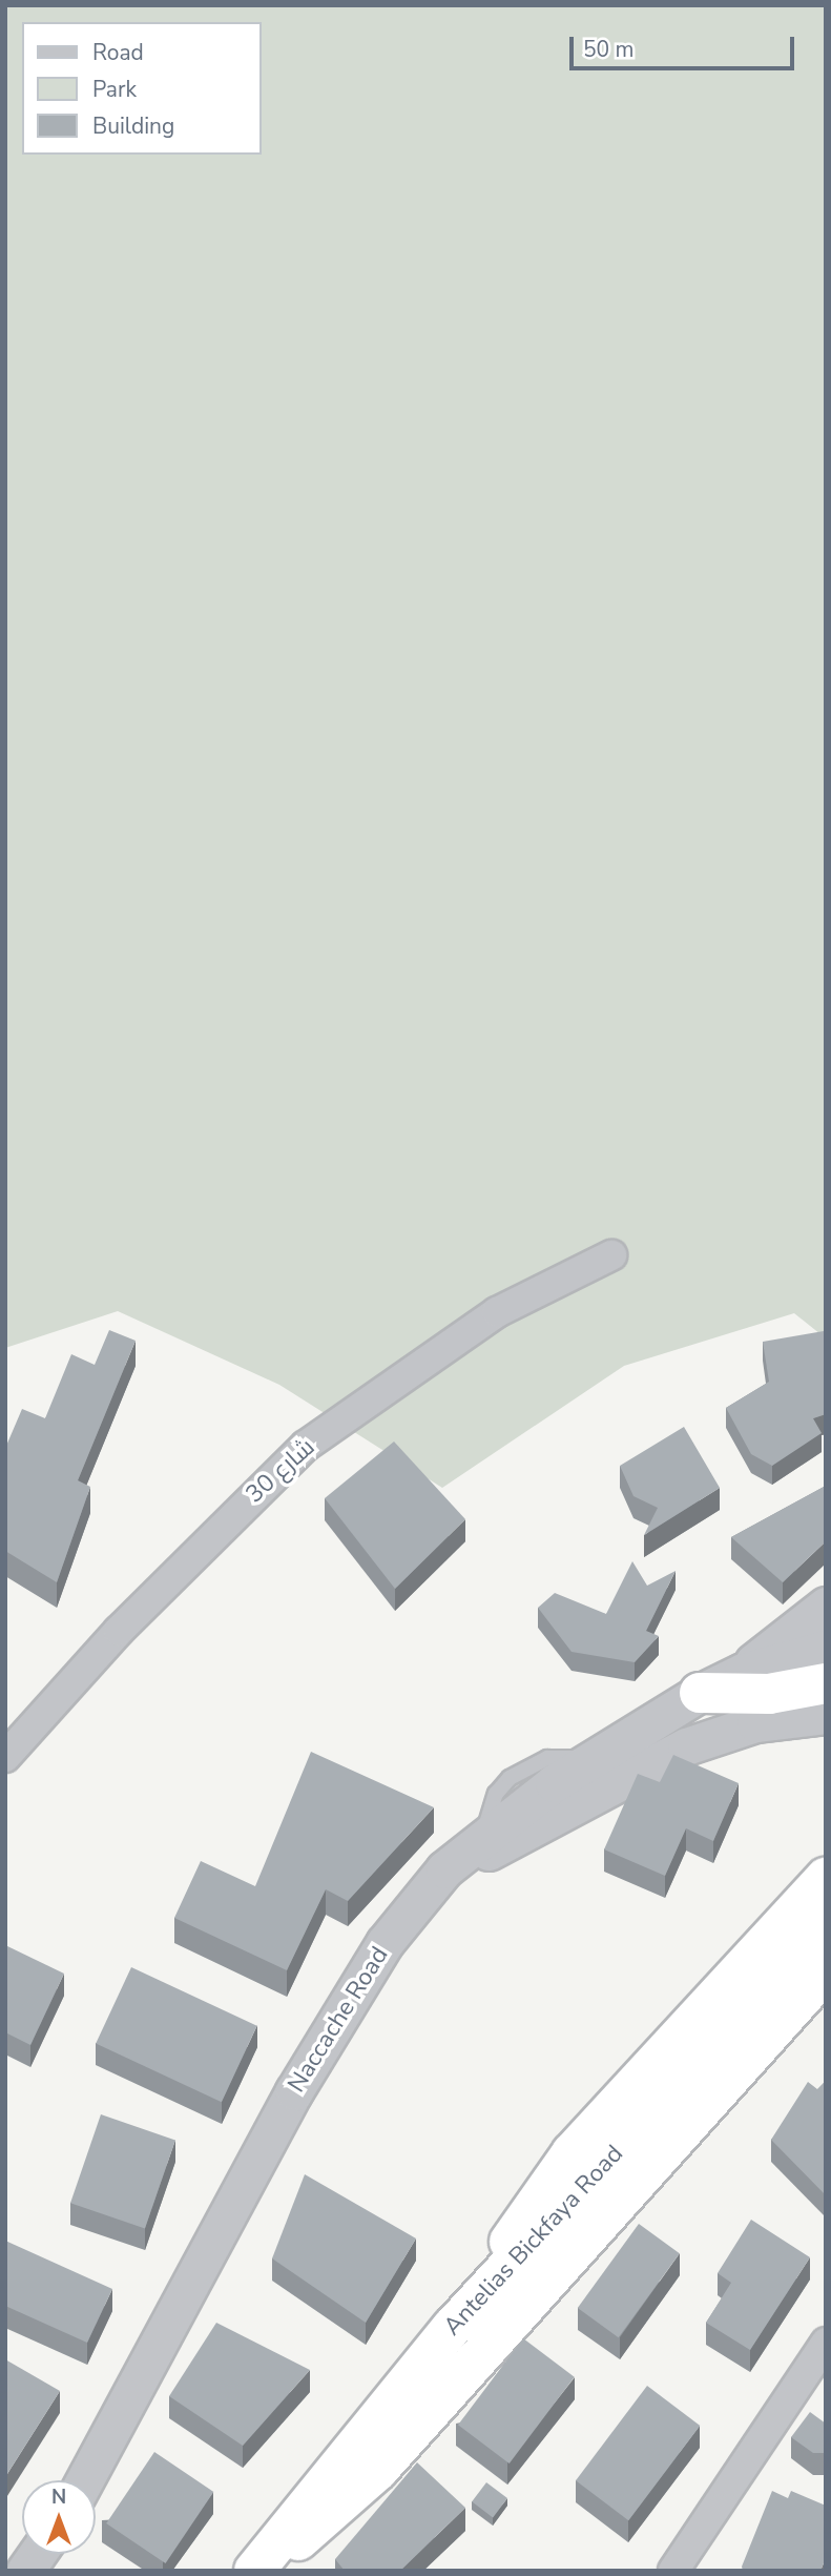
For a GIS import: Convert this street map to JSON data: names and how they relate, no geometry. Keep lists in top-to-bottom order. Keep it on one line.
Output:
{"streets":{"highway":["Antelias Bickfaya Road"],"street":["شارع 30","Naccache Road"]},"legend":["Road","Park","Building"],"scale_bar":"50 m","north":"top"}
